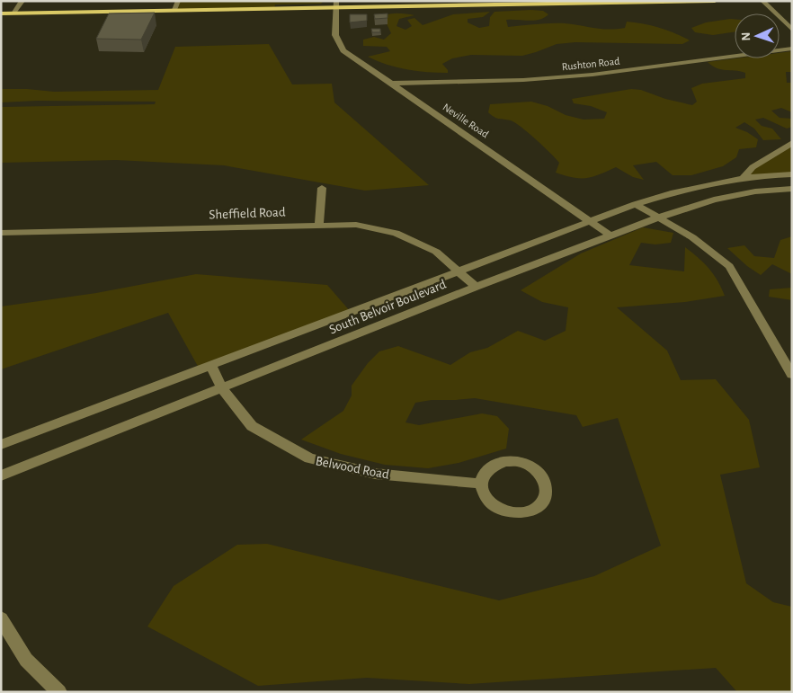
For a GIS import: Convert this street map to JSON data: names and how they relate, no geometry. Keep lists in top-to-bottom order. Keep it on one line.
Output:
{"streets":{"street":["Rushton Road","Neville Road","Sheffield Road","South Belvoir Boulevard","Belwood Road"]},"crossings":[["Rushton Road","Neville Road"],["Neville Road","South Belvoir Boulevard"],["Sheffield Road","South Belvoir Boulevard"],["South Belvoir Boulevard","Belwood Road"]],"north":"left"}
